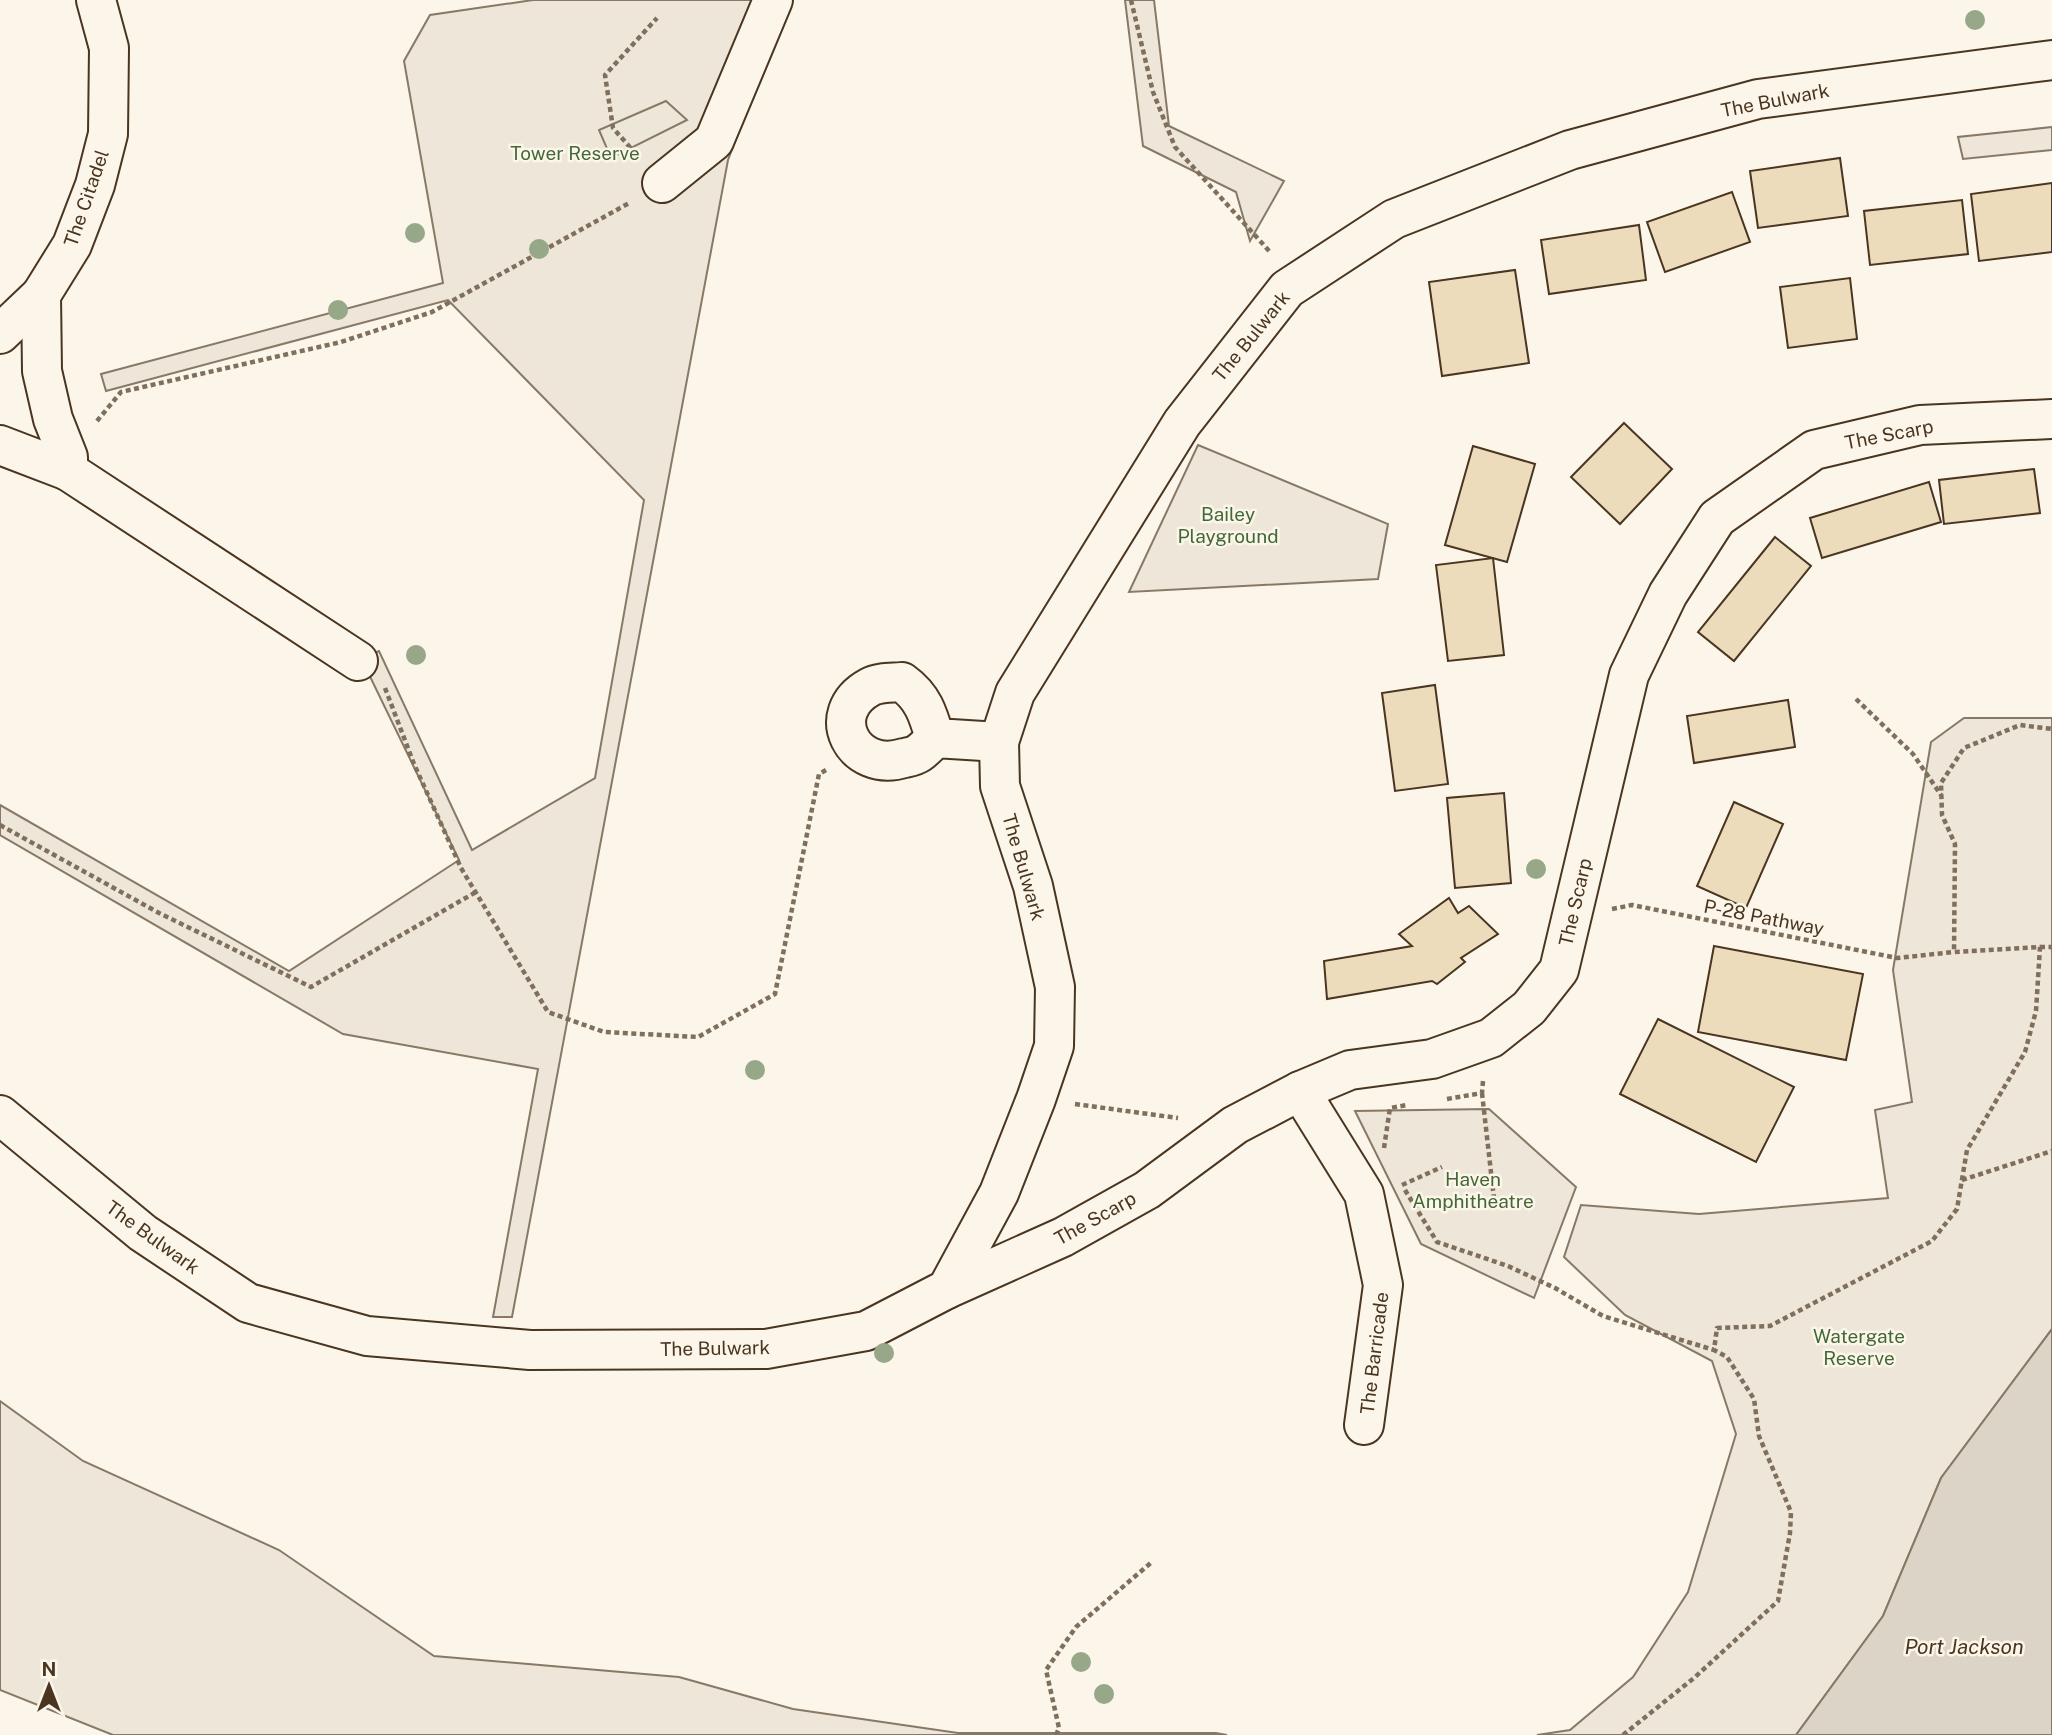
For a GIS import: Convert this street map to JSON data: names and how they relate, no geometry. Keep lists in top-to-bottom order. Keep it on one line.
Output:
{"streets":{"street":["The Bulwark","The Citadel","The Scarp","The Barricade"],"path":["P-28 Pathway"]},"crossings":[["The Bulwark","The Scarp"],["The Scarp","P-28 Pathway"],["The Scarp","The Barricade"]],"water":["Port Jackson"],"parks":["Tower Reserve","Bailey Playground","Haven Amphitheatre","Watergate Reserve"],"north":"top"}
